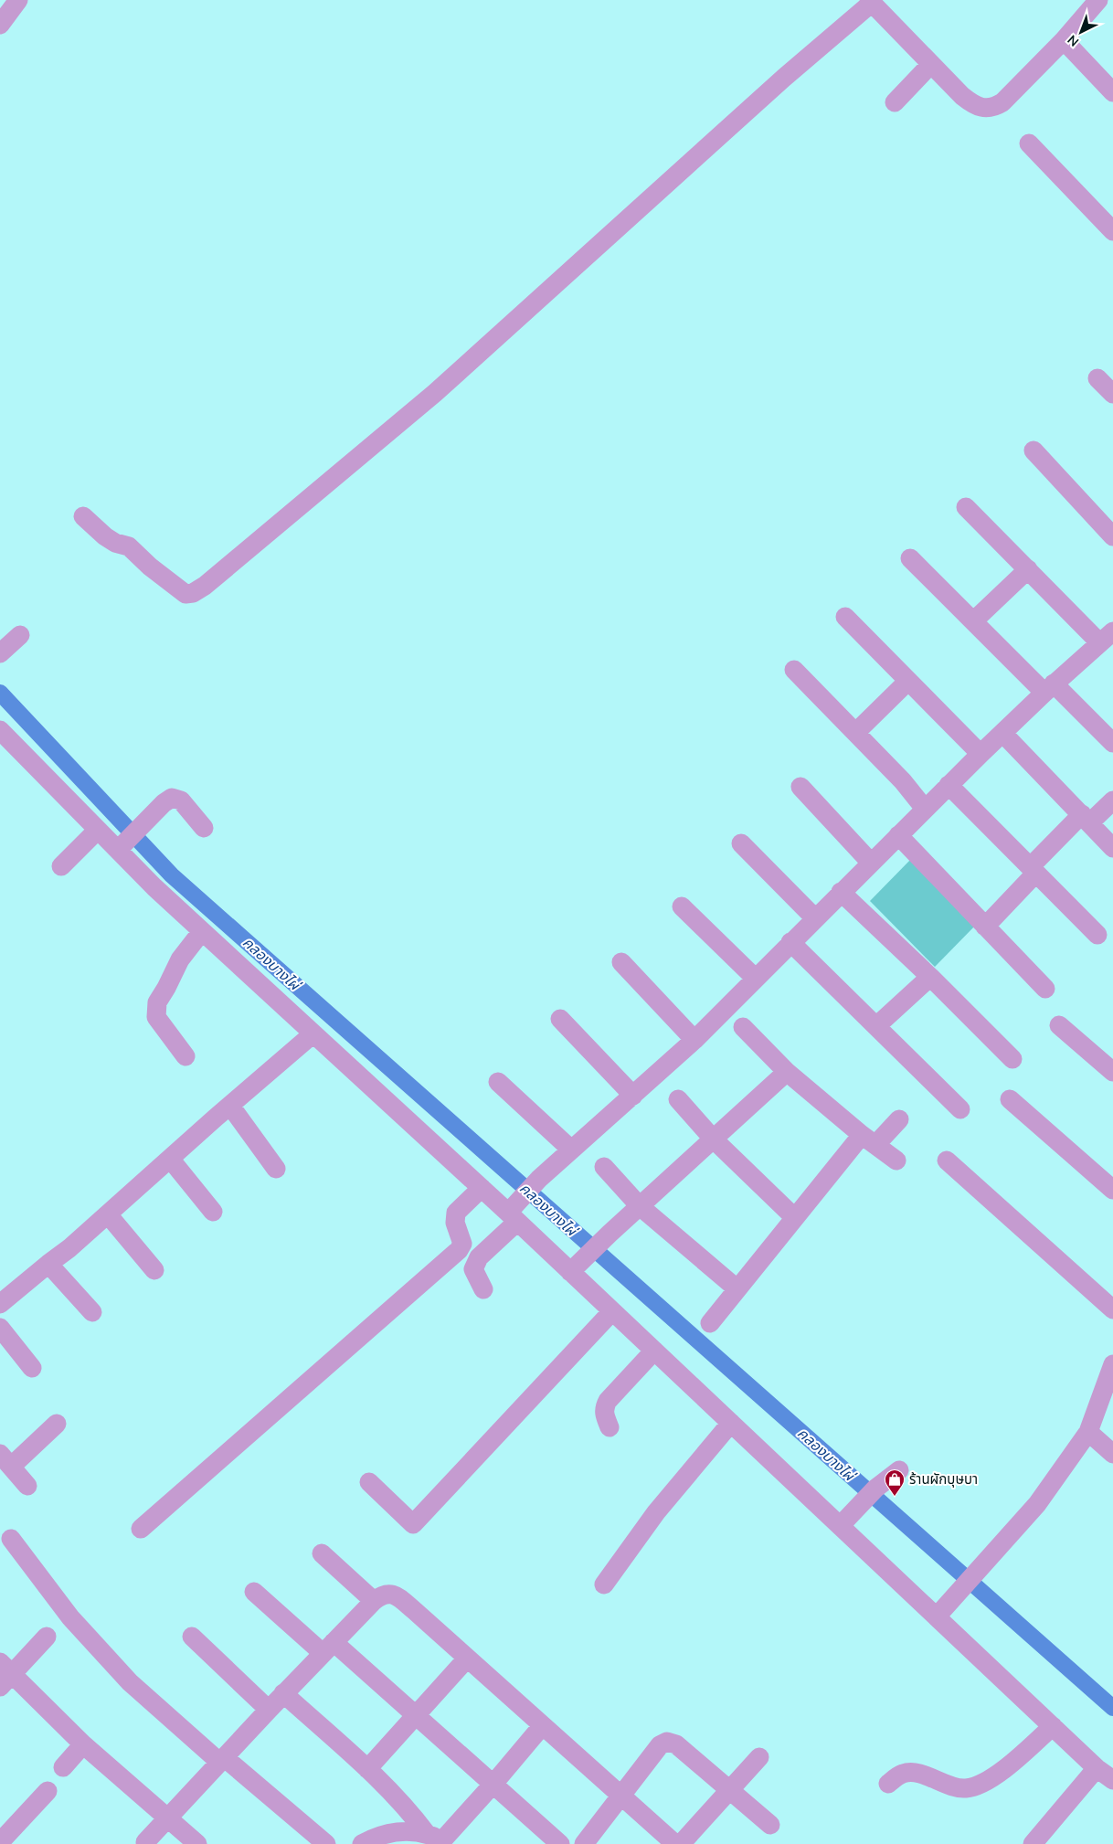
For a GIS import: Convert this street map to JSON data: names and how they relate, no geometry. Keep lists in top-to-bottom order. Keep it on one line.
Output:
{"water":["คลองบางไผ่"],"places":{"shop":["ร้านผักบุษบา"]},"north":"bottom left"}
